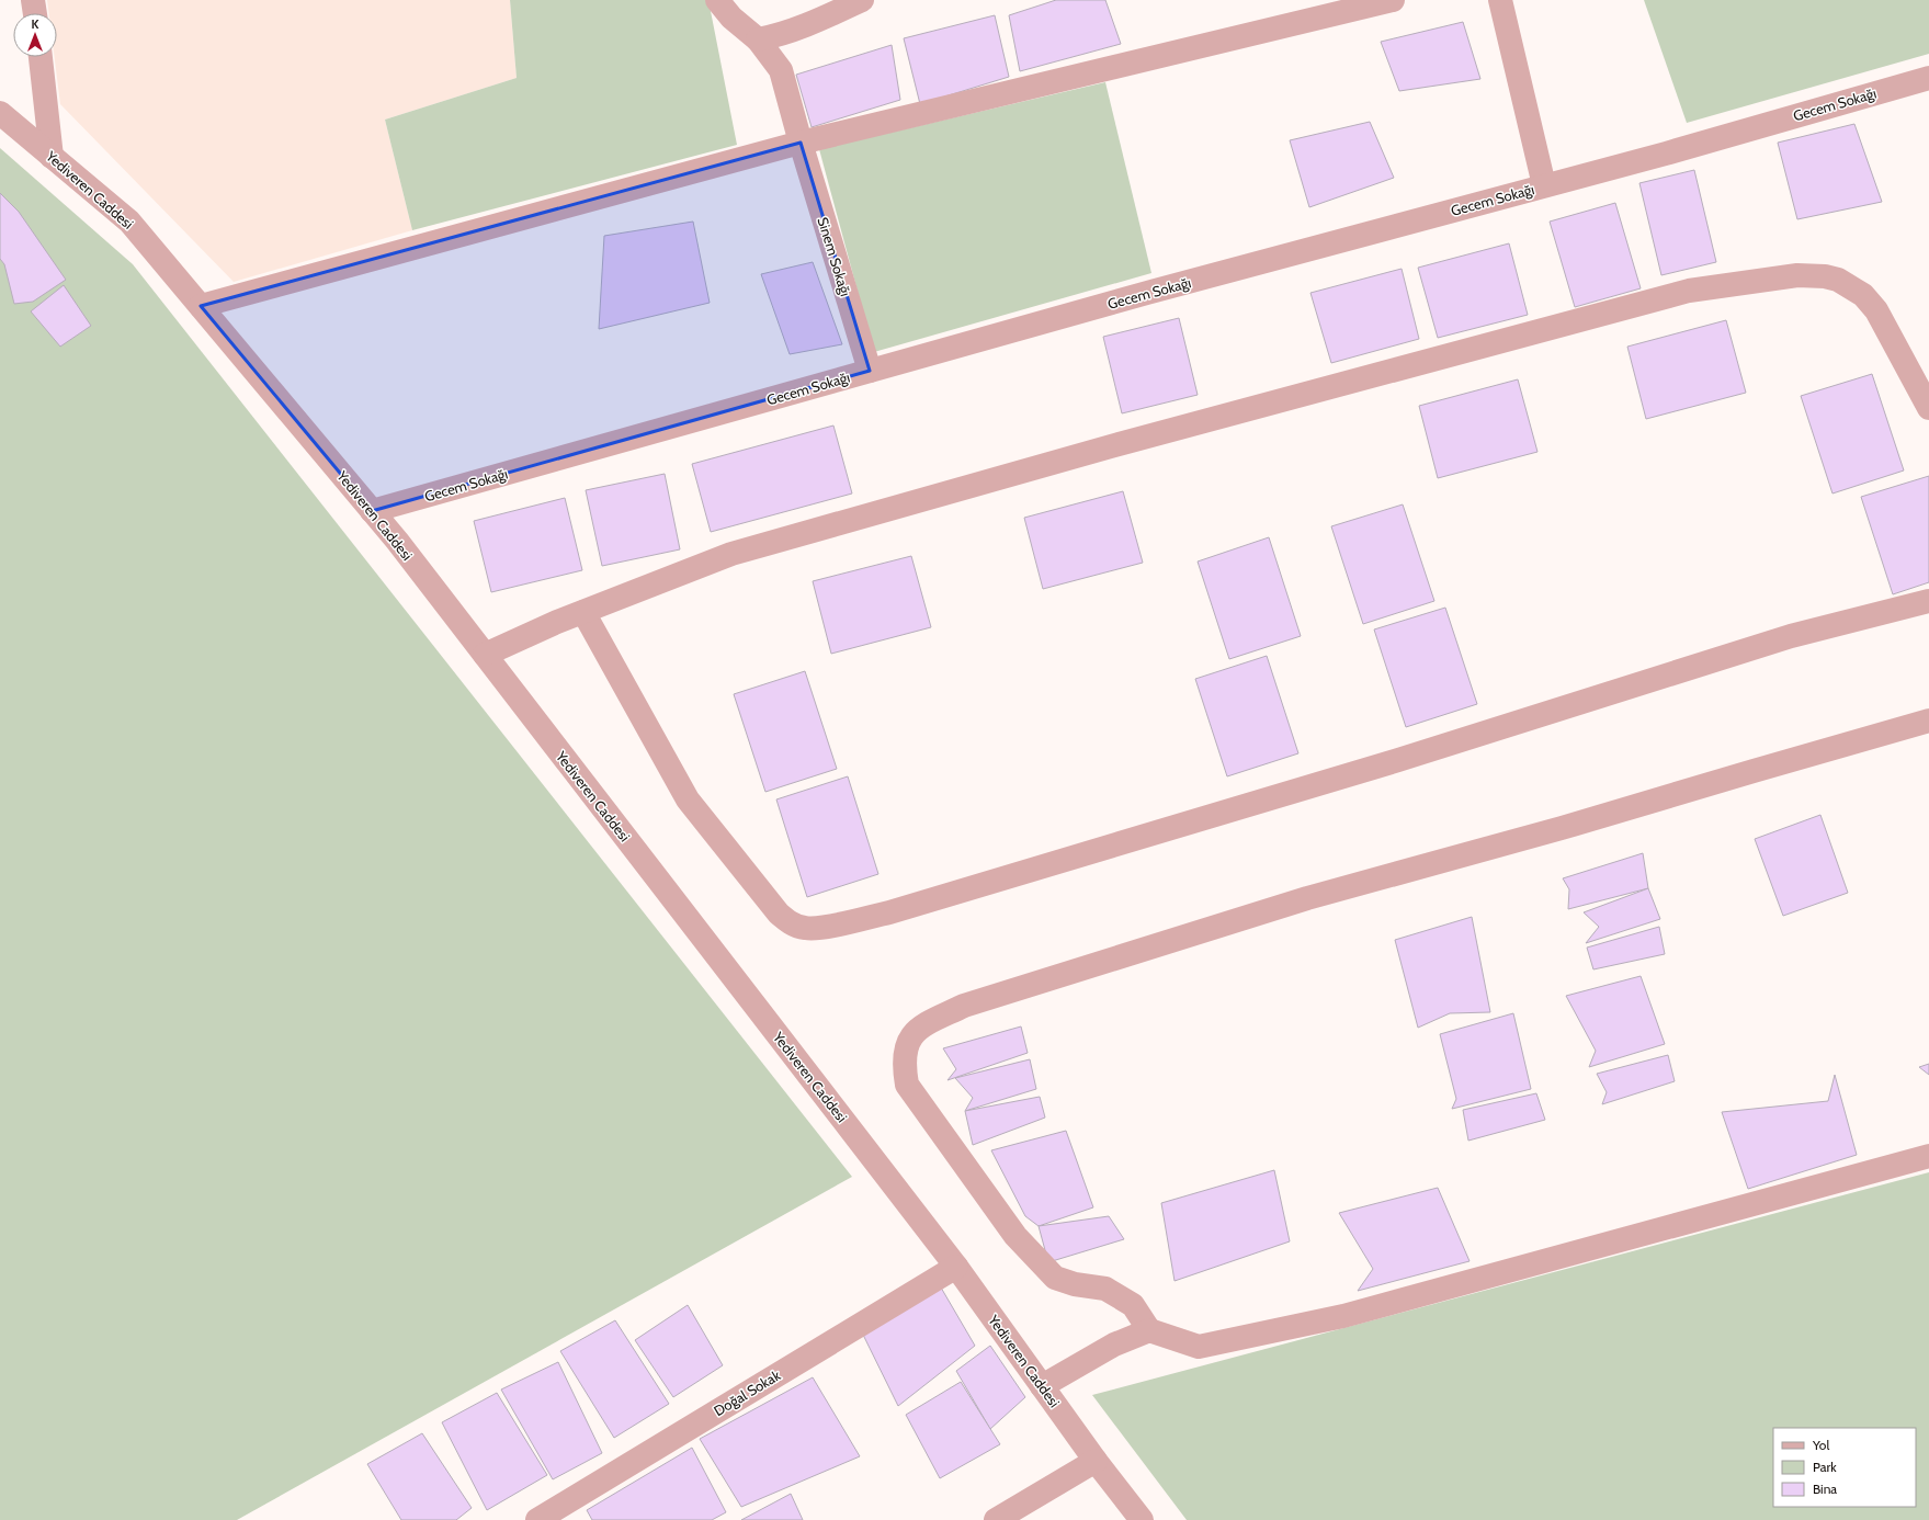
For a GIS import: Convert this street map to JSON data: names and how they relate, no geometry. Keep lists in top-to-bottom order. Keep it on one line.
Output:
{"streets":{"street":["Gecem Sokağı","Yediveren Caddesi","Sinem Sokağı","Doğal Sokak"]},"crossings":[["Gecem Sokağı","Yediveren Caddesi"],["Gecem Sokağı","Sinem Sokağı"],["Yediveren Caddesi","Doğal Sokak"]],"legend":["Yol","Park","Bina"],"north":"top"}
